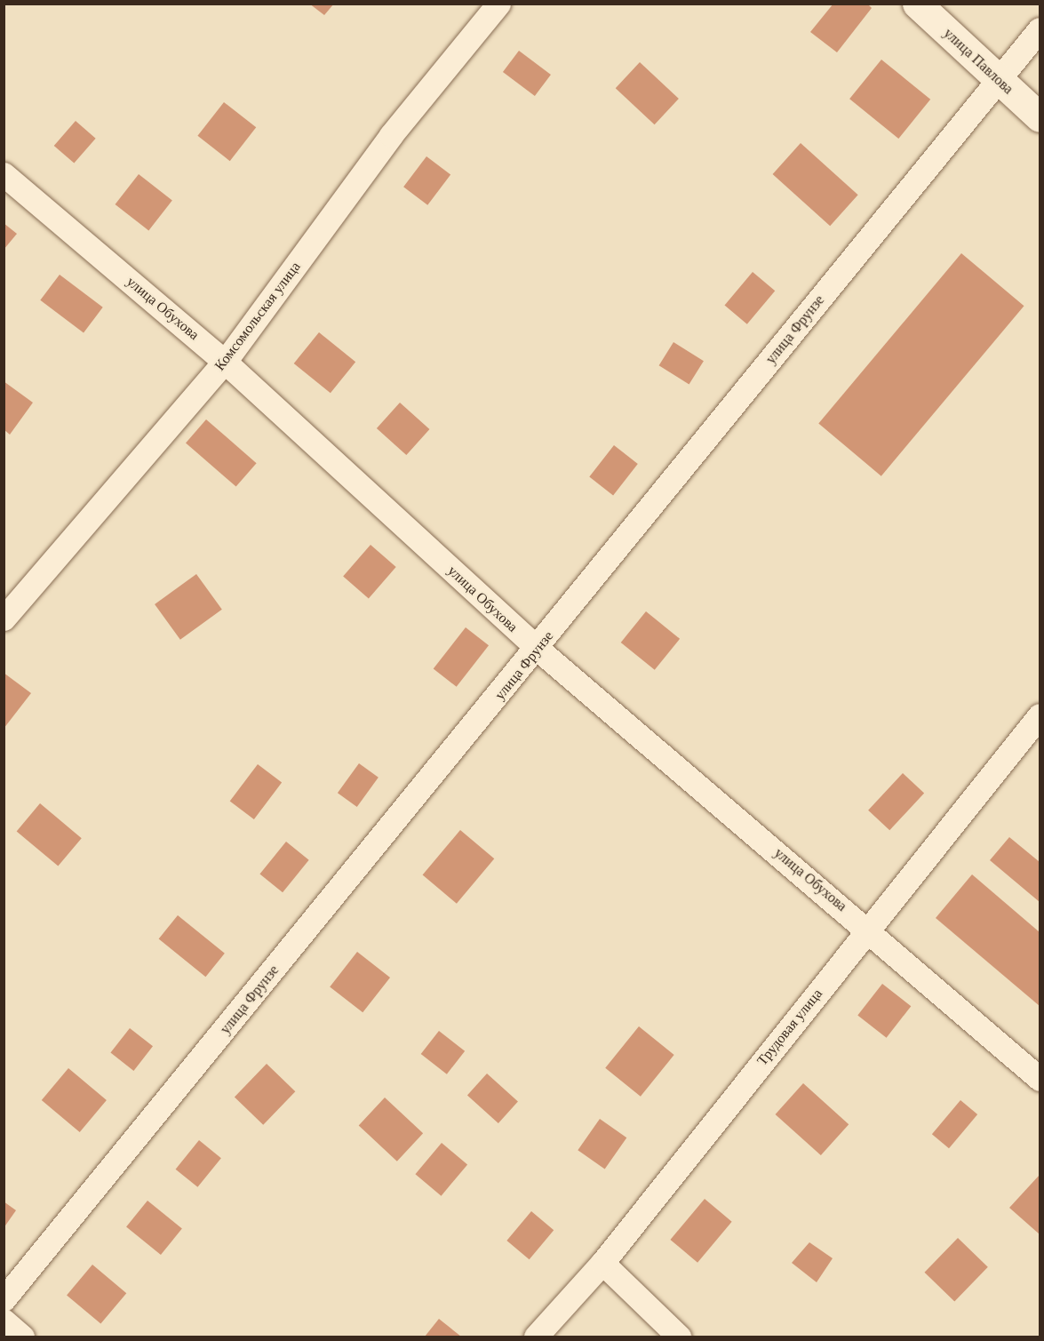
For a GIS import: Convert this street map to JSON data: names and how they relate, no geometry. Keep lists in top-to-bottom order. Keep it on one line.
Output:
{"streets":{"street":["улица Павлова","улица Обухова","Комсомольская улица","улица Фрунзе","Трудовая улица"]},"crossings":[["улица Павлова","улица Фрунзе"],["улица Обухова","Комсомольская улица"],["улица Обухова","улица Фрунзе"],["улица Обухова","Трудовая улица"]]}
